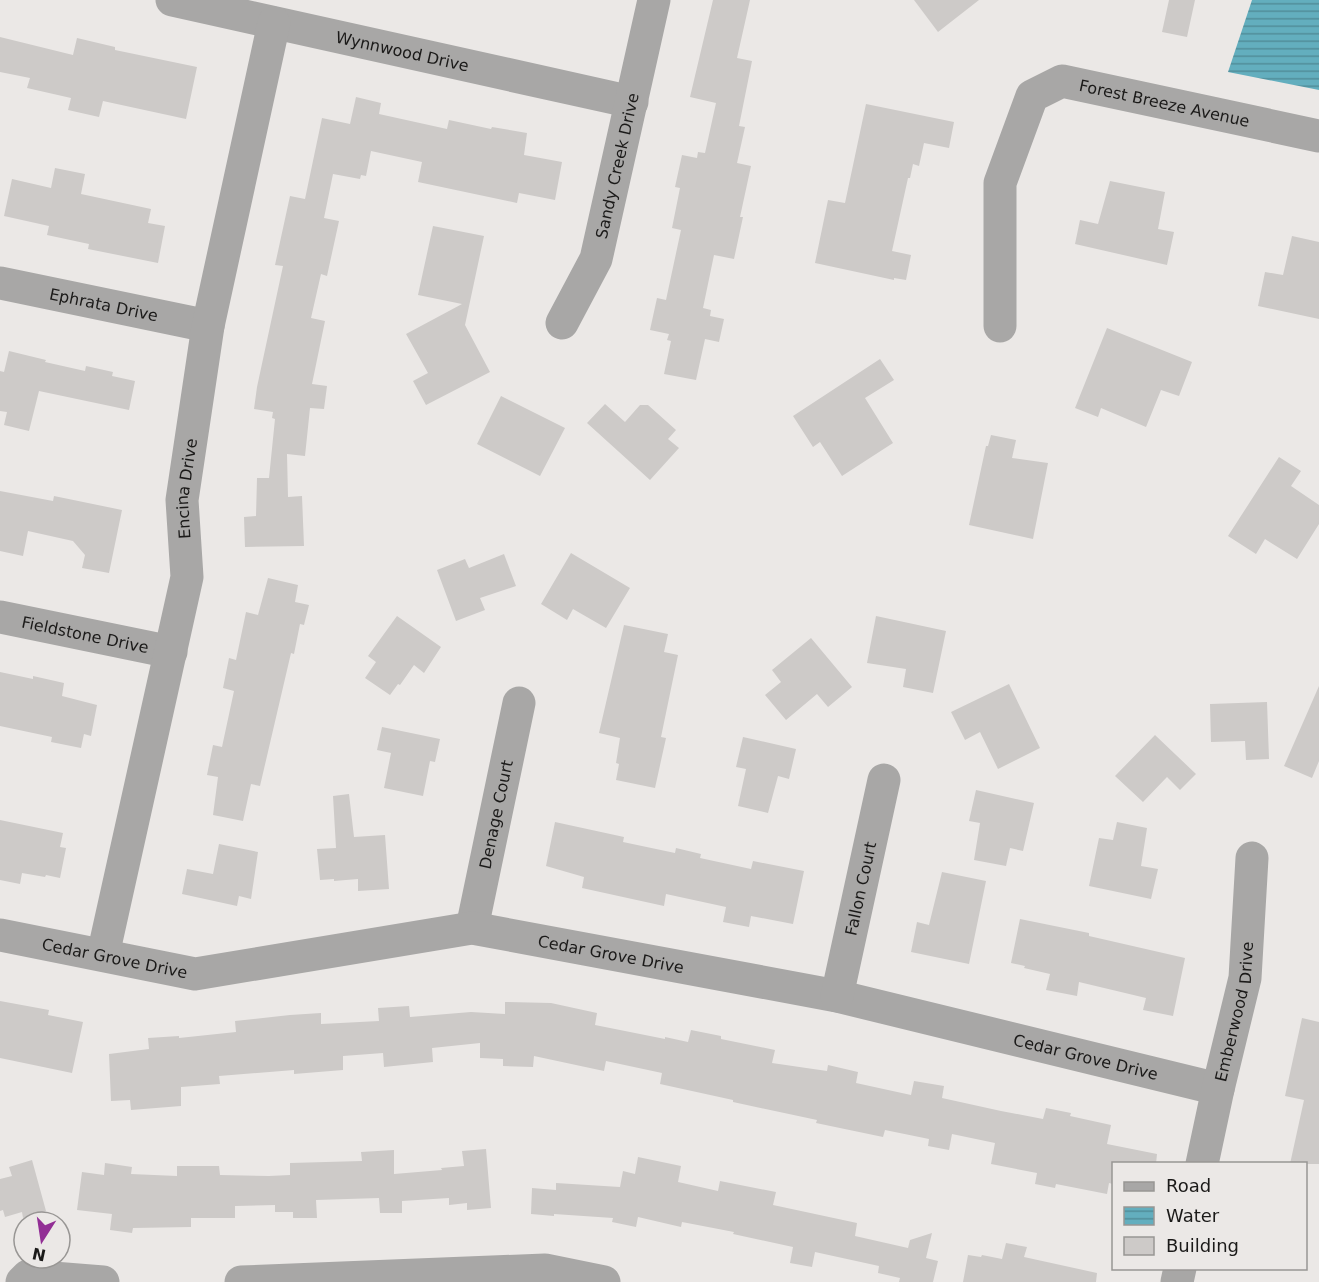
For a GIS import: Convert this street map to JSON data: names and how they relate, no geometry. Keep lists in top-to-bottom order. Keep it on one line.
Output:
{"streets":{"street":["Wynnwood Drive","Forest Breeze Avenue","Sandy Creek Drive","Ephrata Drive","Encina Drive","Fieldstone Drive","Denage Court","Fallon Court","Cedar Grove Drive","Emberwood Drive"]},"crossings":[["Wynnwood Drive","Sandy Creek Drive"],["Wynnwood Drive","Encina Drive"],["Ephrata Drive","Encina Drive"],["Encina Drive","Fieldstone Drive"],["Encina Drive","Cedar Grove Drive"],["Denage Court","Cedar Grove Drive"],["Fallon Court","Cedar Grove Drive"],["Cedar Grove Drive","Emberwood Drive"]],"legend":["Road","Water","Building"],"north":"bottom"}
